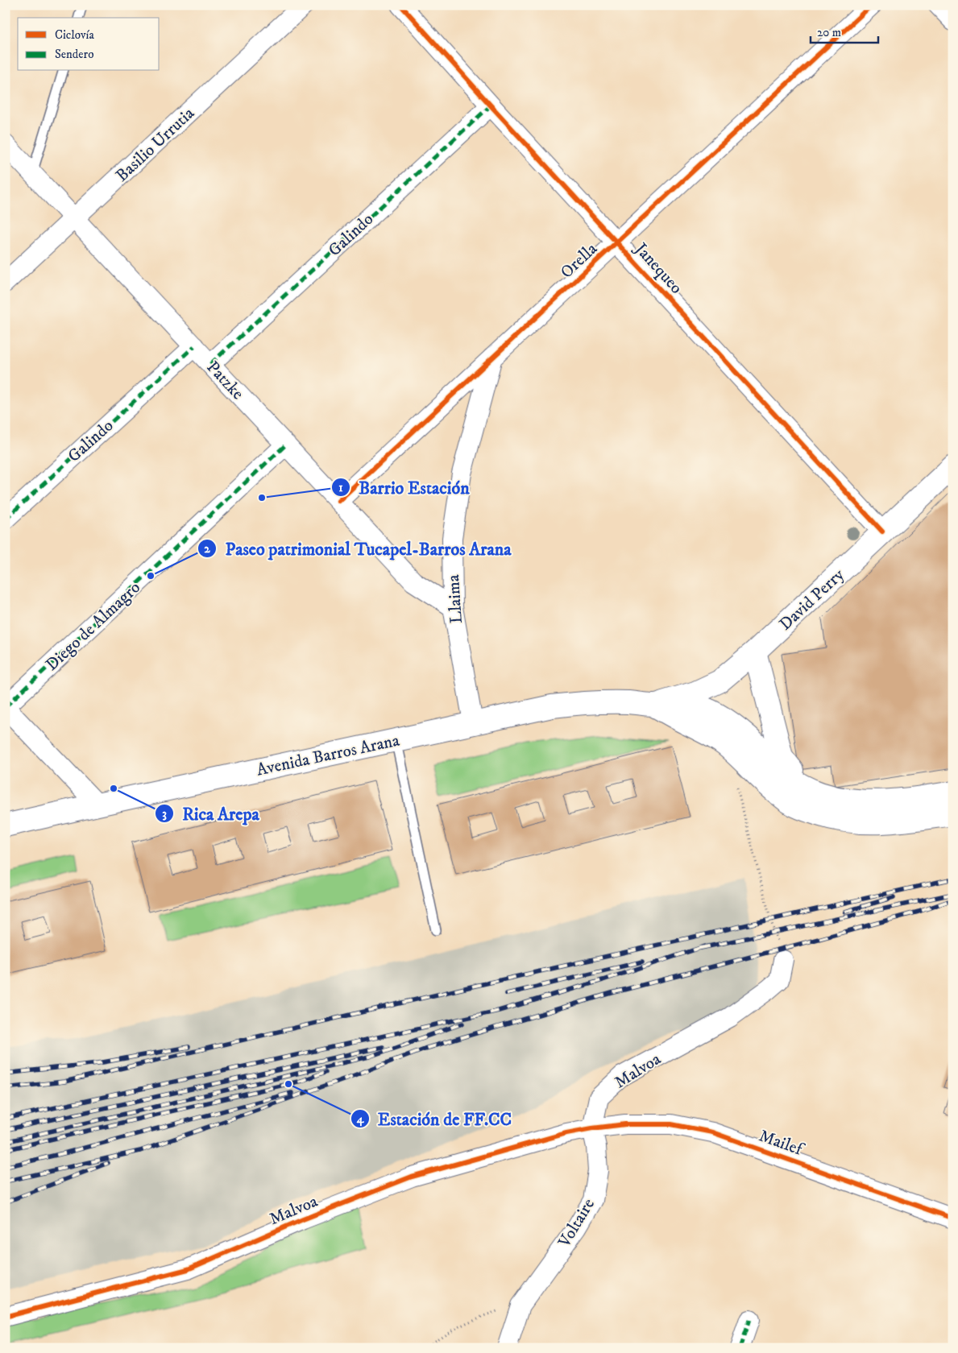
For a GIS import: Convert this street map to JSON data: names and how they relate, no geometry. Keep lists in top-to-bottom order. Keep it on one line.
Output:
{"streets":{"main road":["David Perry","Avenida Barros Arana"],"street":["Basilio Urrutia","Galindo","Orella","Janequeo","Patzke","Llaima","Diego de Almagro","Malvoa","Mailef","Voltaire"]},"crossings":[["Basilio Urrutia","Patzke"],["Galindo","Janequeo"],["Galindo","Patzke"],["Orella","Janequeo"],["Orella","Patzke"],["Orella","Llaima"],["Janequeo","David Perry"],["Patzke","Llaima"],["Patzke","Diego de Almagro"],["Llaima","Avenida Barros Arana"],["David Perry","Avenida Barros Arana"],["Malvoa","Mailef"],["Malvoa","Voltaire"],["Mailef","Voltaire"]],"places":["Barrio Estación","Paseo patrimonial Tucapel-Barros Arana","Rica Arepa","Estación de FF.CC"],"legend":["Ciclovía","Sendero"],"scale_bar":"20 m"}
